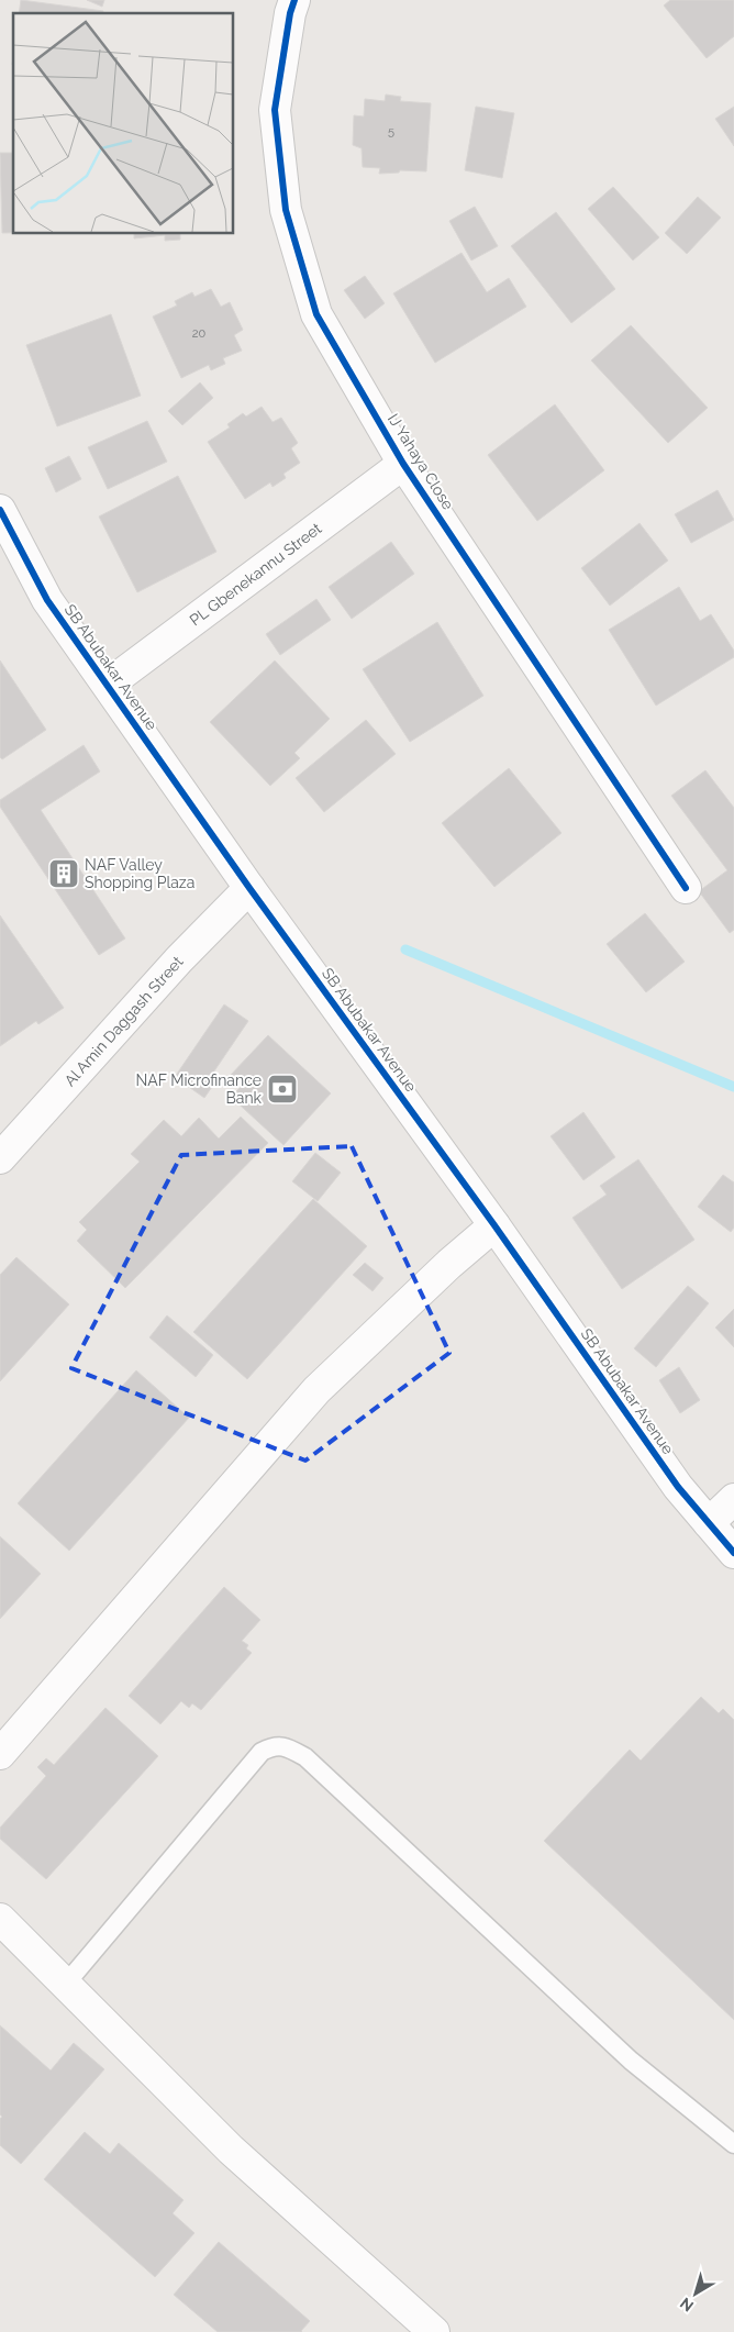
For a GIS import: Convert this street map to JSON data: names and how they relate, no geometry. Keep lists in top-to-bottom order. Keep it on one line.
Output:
{"streets":{"street":["IJ Yahaya Close","PL Gbenekannu Street","SB Abubakar Avenue","Al Amin Daggash Street"]},"crossings":[["IJ Yahaya Close","PL Gbenekannu Street"],["PL Gbenekannu Street","SB Abubakar Avenue"],["SB Abubakar Avenue","Al Amin Daggash Street"]],"places":{"building":["NAF Valley Shopping Plaza"],"bank":["NAF Microfinance Bank"]},"house_numbers":["5","20"],"north":"bottom left"}
